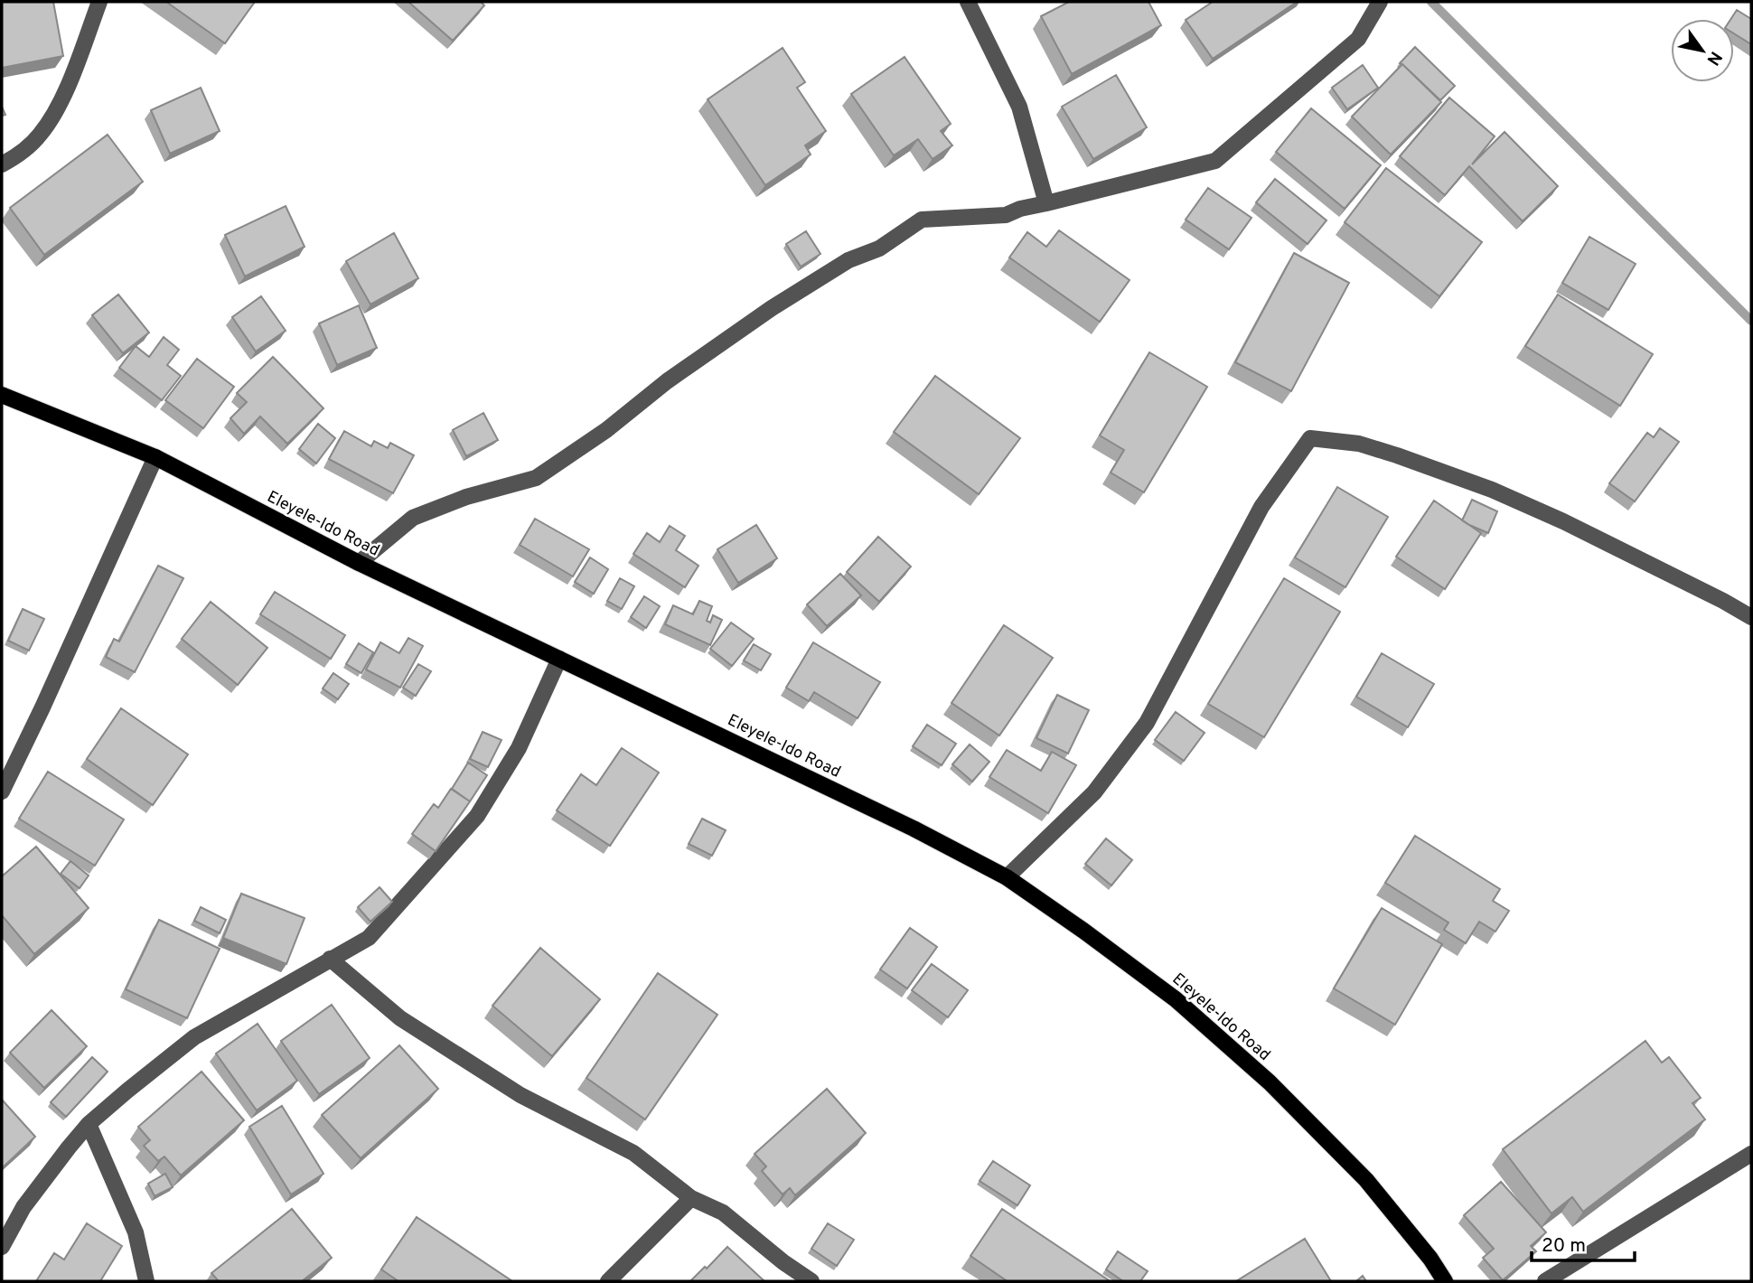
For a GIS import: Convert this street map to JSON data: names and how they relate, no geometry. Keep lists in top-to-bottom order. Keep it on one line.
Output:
{"streets":{"main road":["Eleyele-Ido Road"]},"scale_bar":"20 m","north":"bottom right"}
